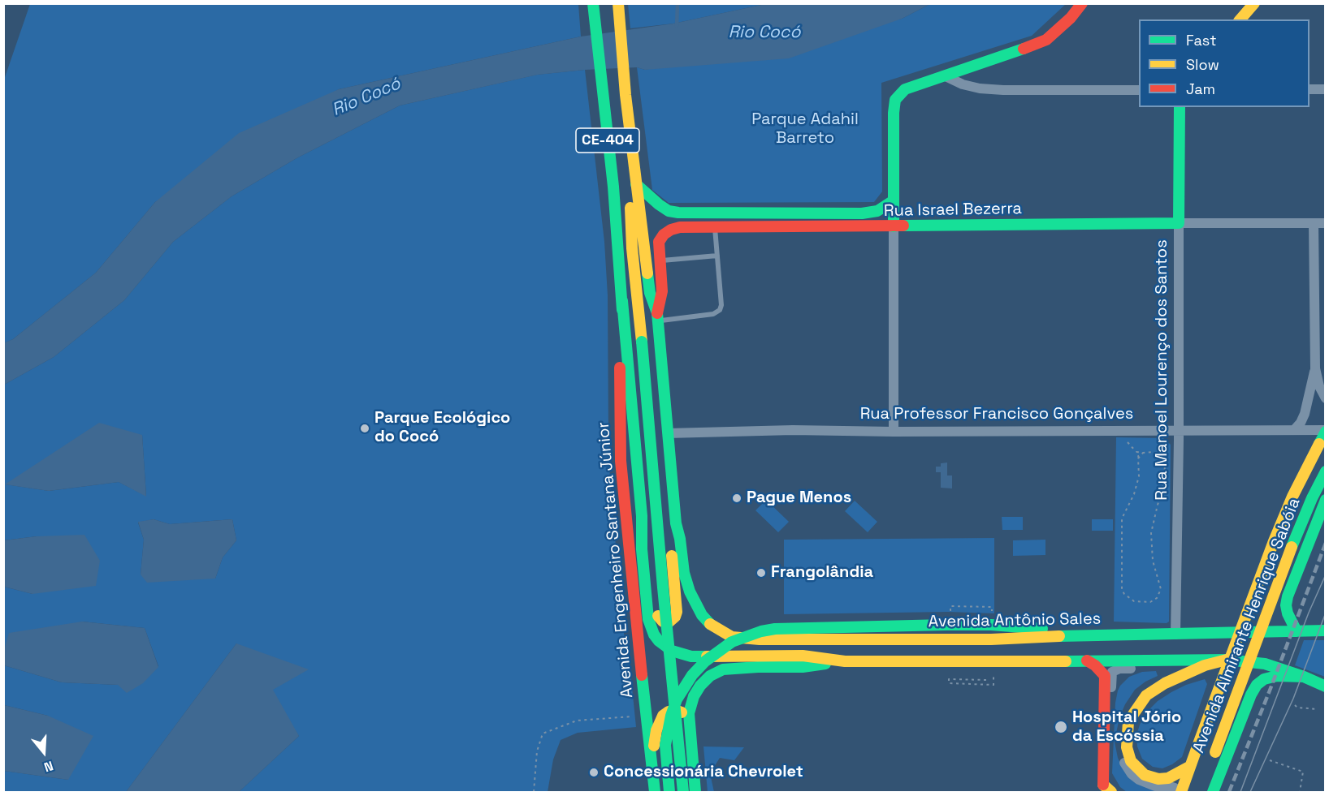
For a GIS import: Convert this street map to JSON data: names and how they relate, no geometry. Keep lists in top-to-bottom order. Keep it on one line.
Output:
{"streets":{"main road":["CE-404","Rua Israel Bezerra","Rua Manoel Lourenço dos Santos","Avenida Engenheiro Santana Júnior","Avenida Antônio Sales","Avenida Almirante Henrique Sabóia"],"street":["Rua Professor Francisco Gonçalves"]},"crossings":[["CE-404","Rua Israel Bezerra"],["Rua Israel Bezerra","Rua Manoel Lourenço dos Santos"],["Rua Manoel Lourenço dos Santos","Rua Professor Francisco Gonçalves"],["Rua Manoel Lourenço dos Santos","Avenida Antônio Sales"],["Rua Professor Francisco Gonçalves","Avenida Almirante Henrique Sabóia"]],"water":["Rio Cocó"],"parks":["Parque Adahil Barreto"],"places":["Parque Ecológico do Cocó","Pague Menos","Frangolândia","Hospital Jório da Escóssia","Concessionária Chevrolet"],"legend":["Fast","Slow","Jam"],"north":"bottom"}
